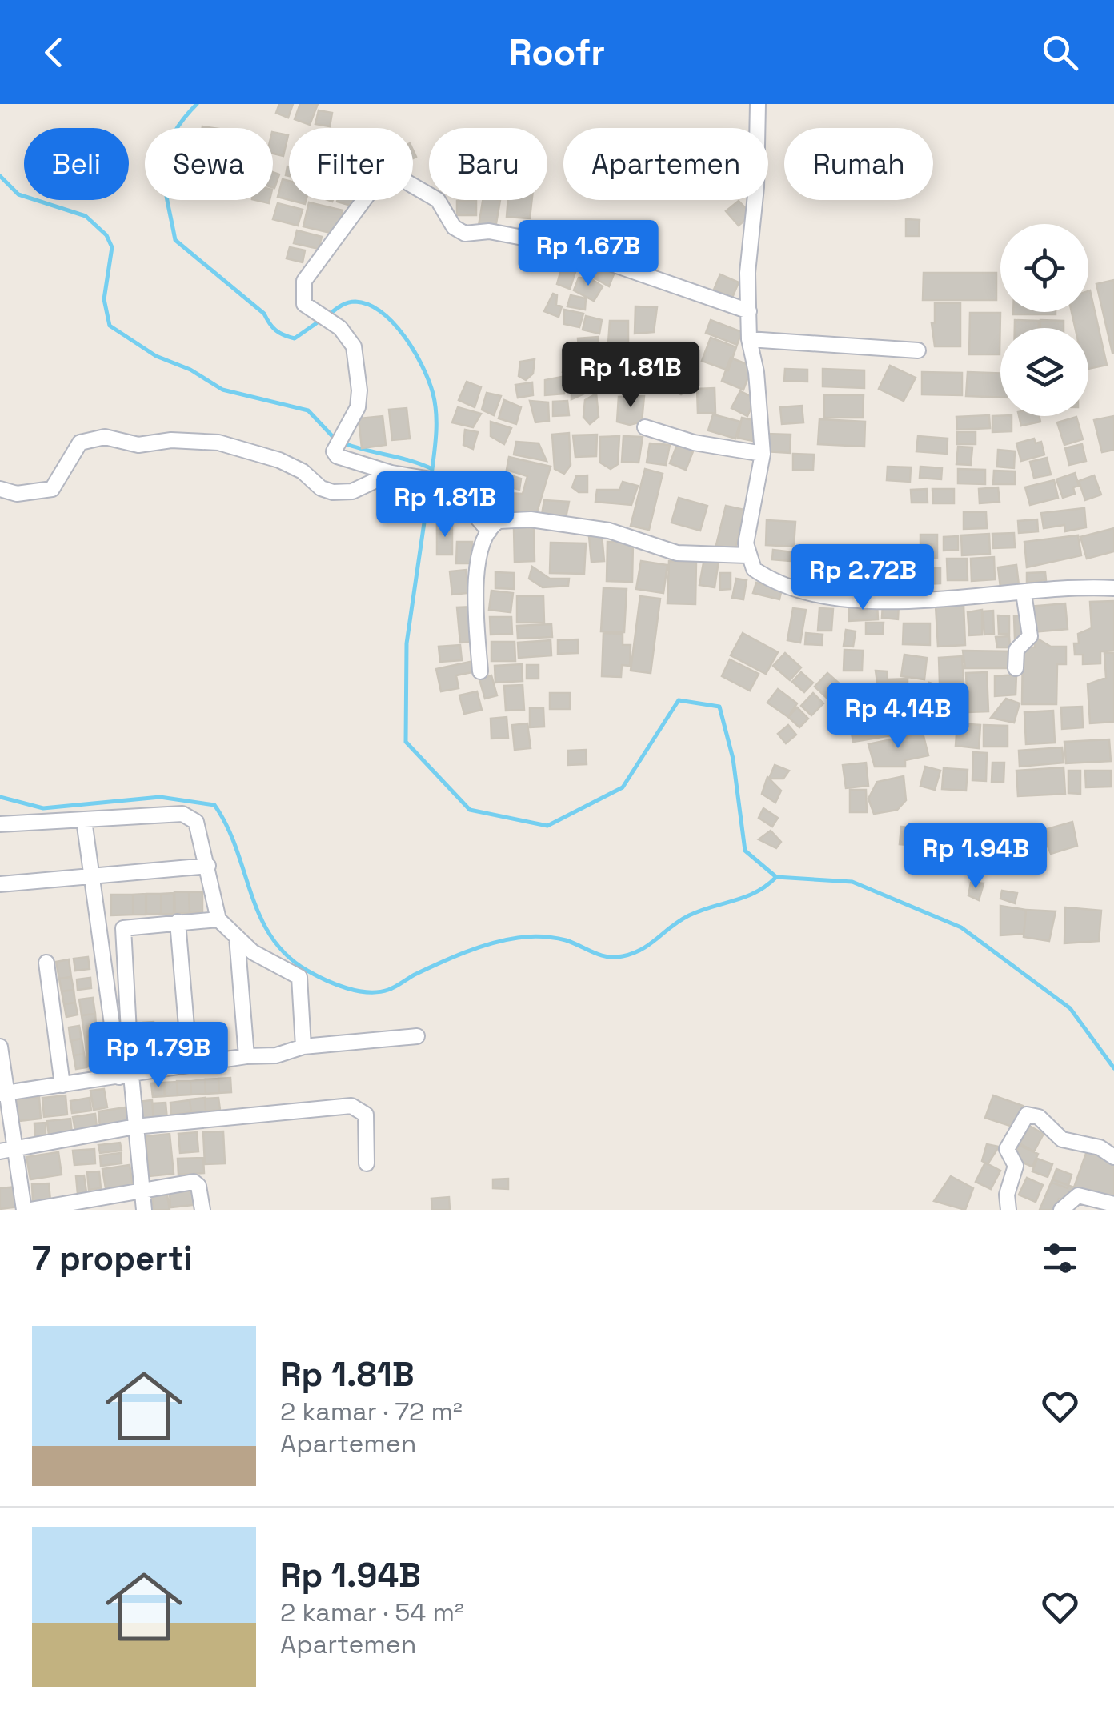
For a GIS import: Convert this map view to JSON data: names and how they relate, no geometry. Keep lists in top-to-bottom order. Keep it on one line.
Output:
{"page":{"header":"Roofr","chip":["Beli","Sewa","Filter","Baru","Apartemen","Rumah"],"price":["Rp 1.67B","Rp 1.81B","Rp 1.81B","Rp 2.72B","Rp 4.14B","Rp 1.94B","Rp 1.79B"],"heading":"7 properti","list":[{"name":"Rp 1.81B","note":"2 kamar · 72 m² · Apartemen"},{"name":"Rp 1.94B","note":"2 kamar · 54 m² · Apartemen"}]}}
